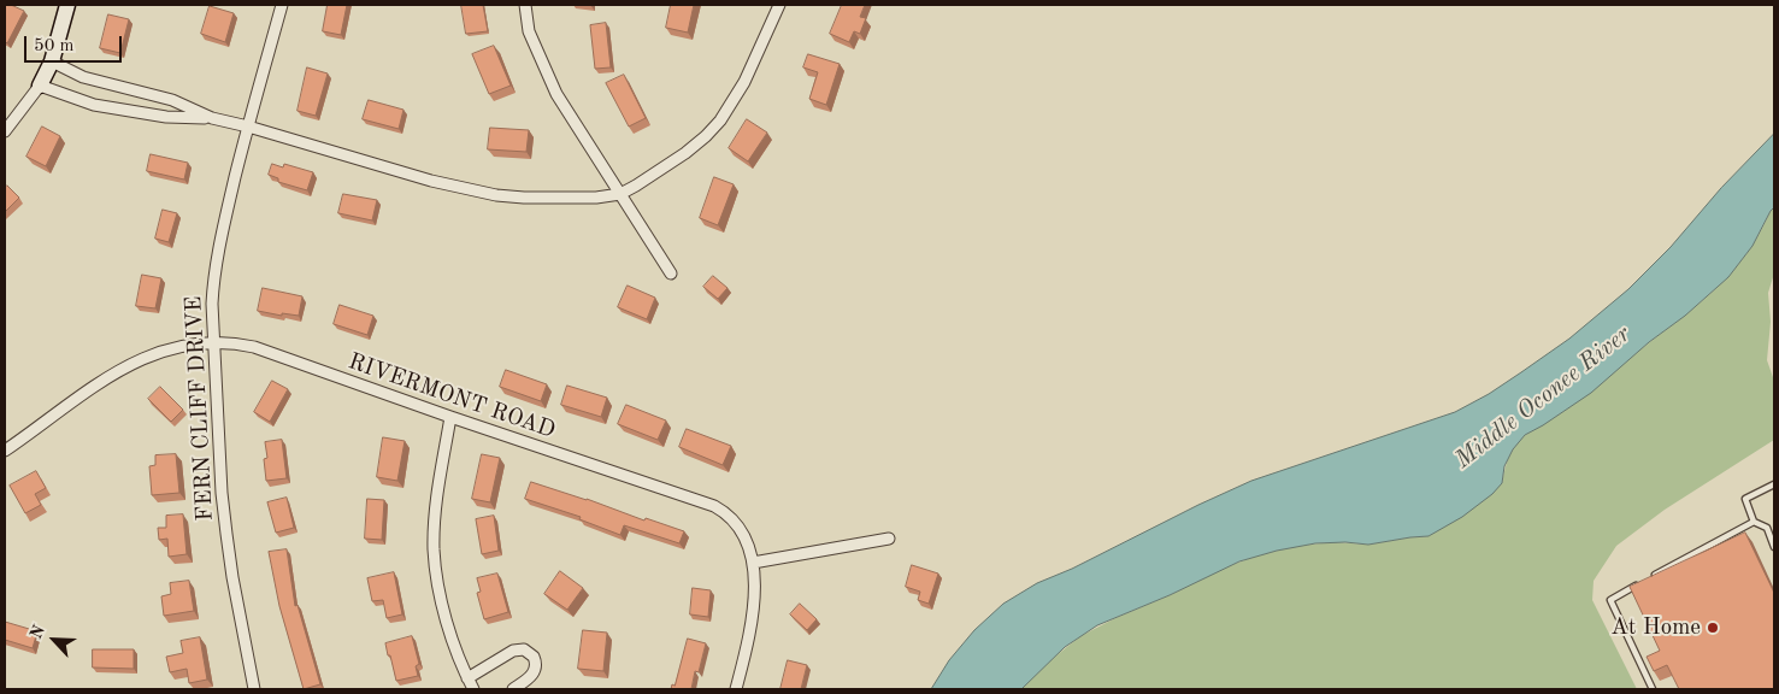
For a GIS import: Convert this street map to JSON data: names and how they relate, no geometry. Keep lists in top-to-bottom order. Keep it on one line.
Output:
{"streets":{"street":["RIVERMONT ROAD","FERN CLIFF DRIVE"]},"crossings":[["RIVERMONT ROAD","FERN CLIFF DRIVE"]],"water":["Middle Oconee River"],"places":["At Home"],"scale_bar":"50 m","north":"top left"}
